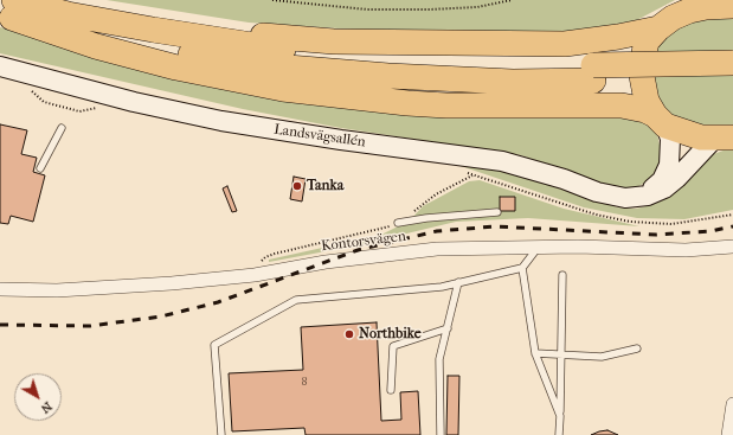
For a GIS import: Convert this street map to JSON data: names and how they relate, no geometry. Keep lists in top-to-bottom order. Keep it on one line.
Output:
{"streets":{"main road":["Landsvägsallén"],"street":["Kontorsvägen"]},"places":["Tanka","Northbike"],"house_numbers":["8"],"north":"bottom right"}
